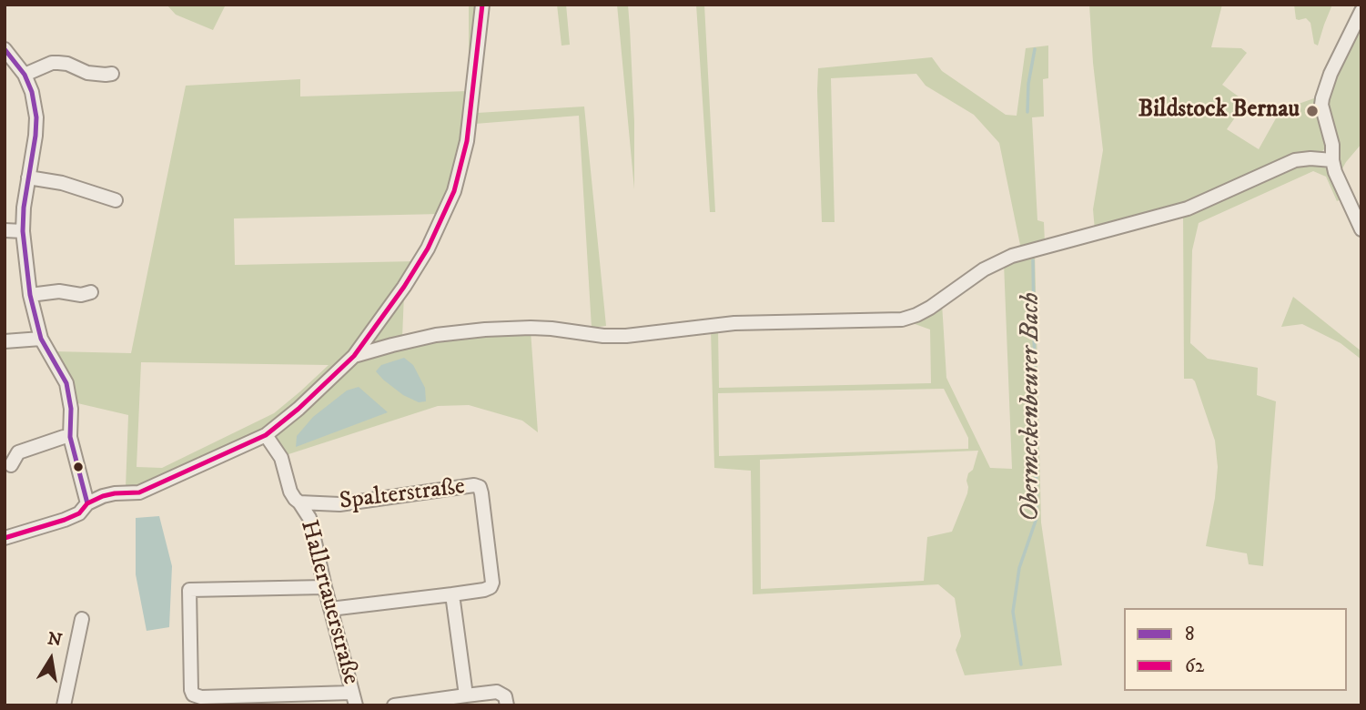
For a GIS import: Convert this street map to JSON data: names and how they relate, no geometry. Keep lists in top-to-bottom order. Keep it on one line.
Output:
{"streets":{"street":["Spalterstraße","Hallertauerstraße"]},"crossings":[["Spalterstraße","Hallertauerstraße"]],"water":["Obermeckenbeurer Bach"],"places":["Bildstock Bernau"],"lines":["transit line 62","transit line 8"],"legend":["8","62"],"north":"top"}
